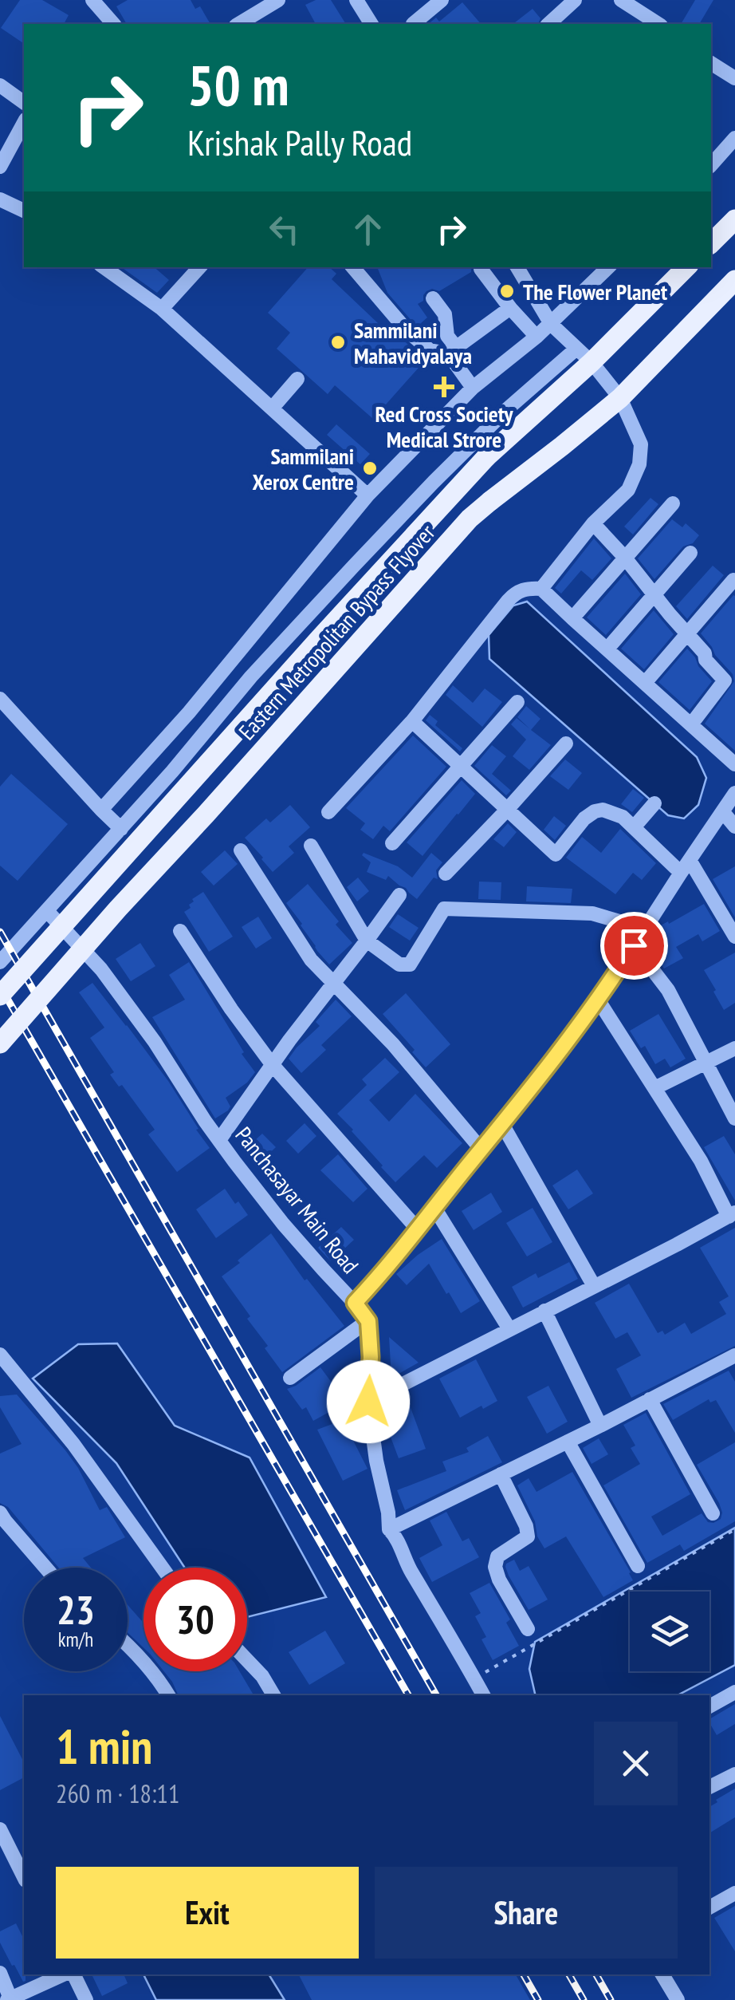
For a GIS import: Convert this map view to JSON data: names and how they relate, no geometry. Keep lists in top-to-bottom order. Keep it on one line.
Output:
{"streets":{"main road":["Eastern Metropolitan Bypass Flyover"],"street":["Panchasayar Main Road"]},"places":{"other":["The Flower Planet","Sammilani Mahavidyalaya","Sammilani Xerox Centre"],"health":["Red Cross Society Medical Strore"]},"page":{"turn":["50 m","Krishak Pally Road"],"speed":"23 km/h","limit":"30","heading":["1 min","260 m · 18:11"],"buttons":["Exit","Share"]}}
